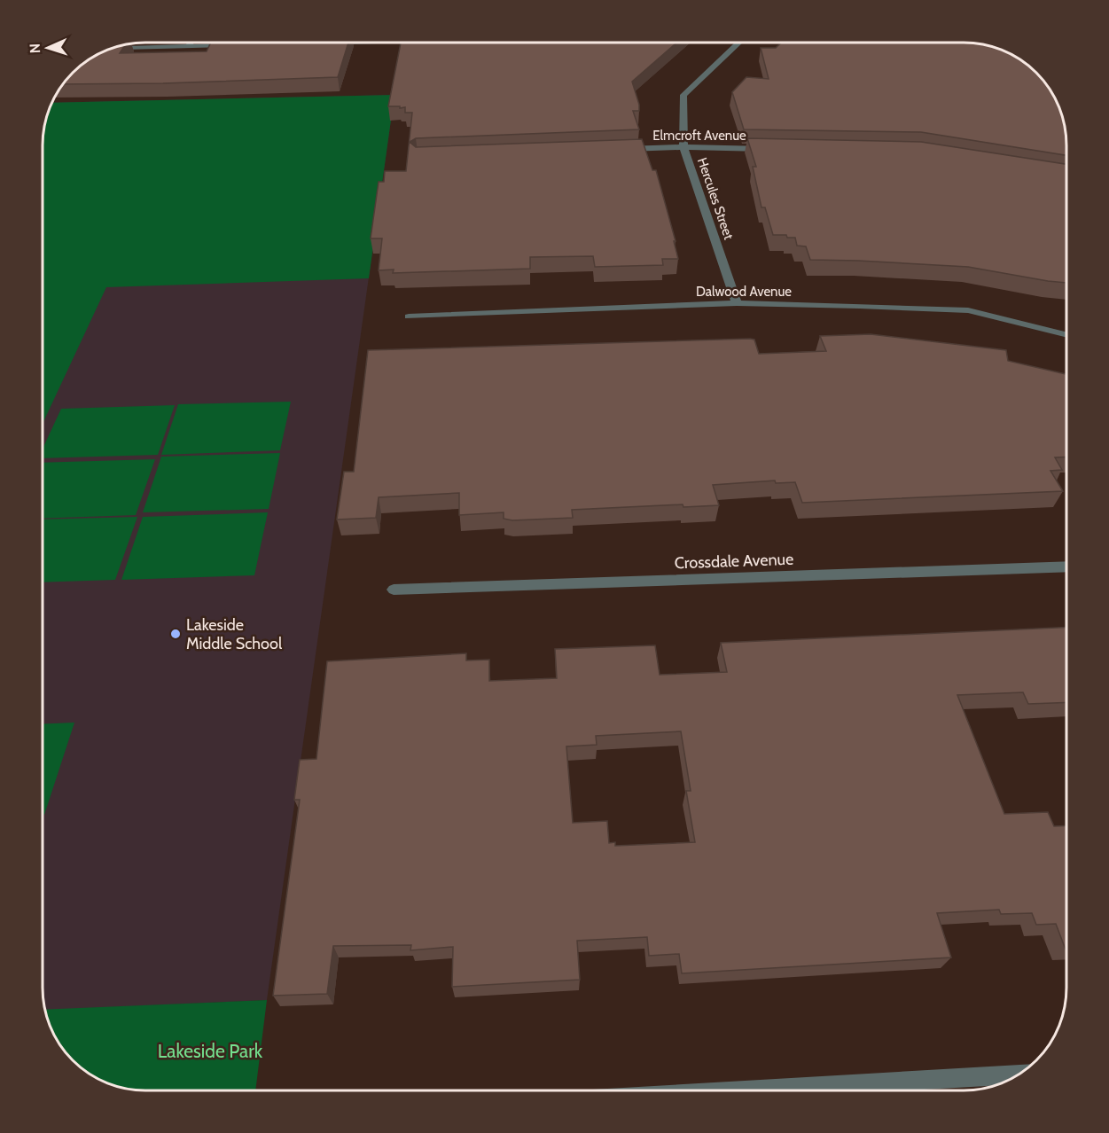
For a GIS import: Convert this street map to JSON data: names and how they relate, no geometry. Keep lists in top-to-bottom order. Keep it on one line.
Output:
{"streets":{"street":["Elmcroft Avenue","Hercules Street","Dalwood Avenue","Crossdale Avenue"]},"crossings":[["Elmcroft Avenue","Hercules Street"],["Hercules Street","Dalwood Avenue"]],"parks":["Lakeside Park"],"places":["Lakeside Middle School"],"north":"left"}
